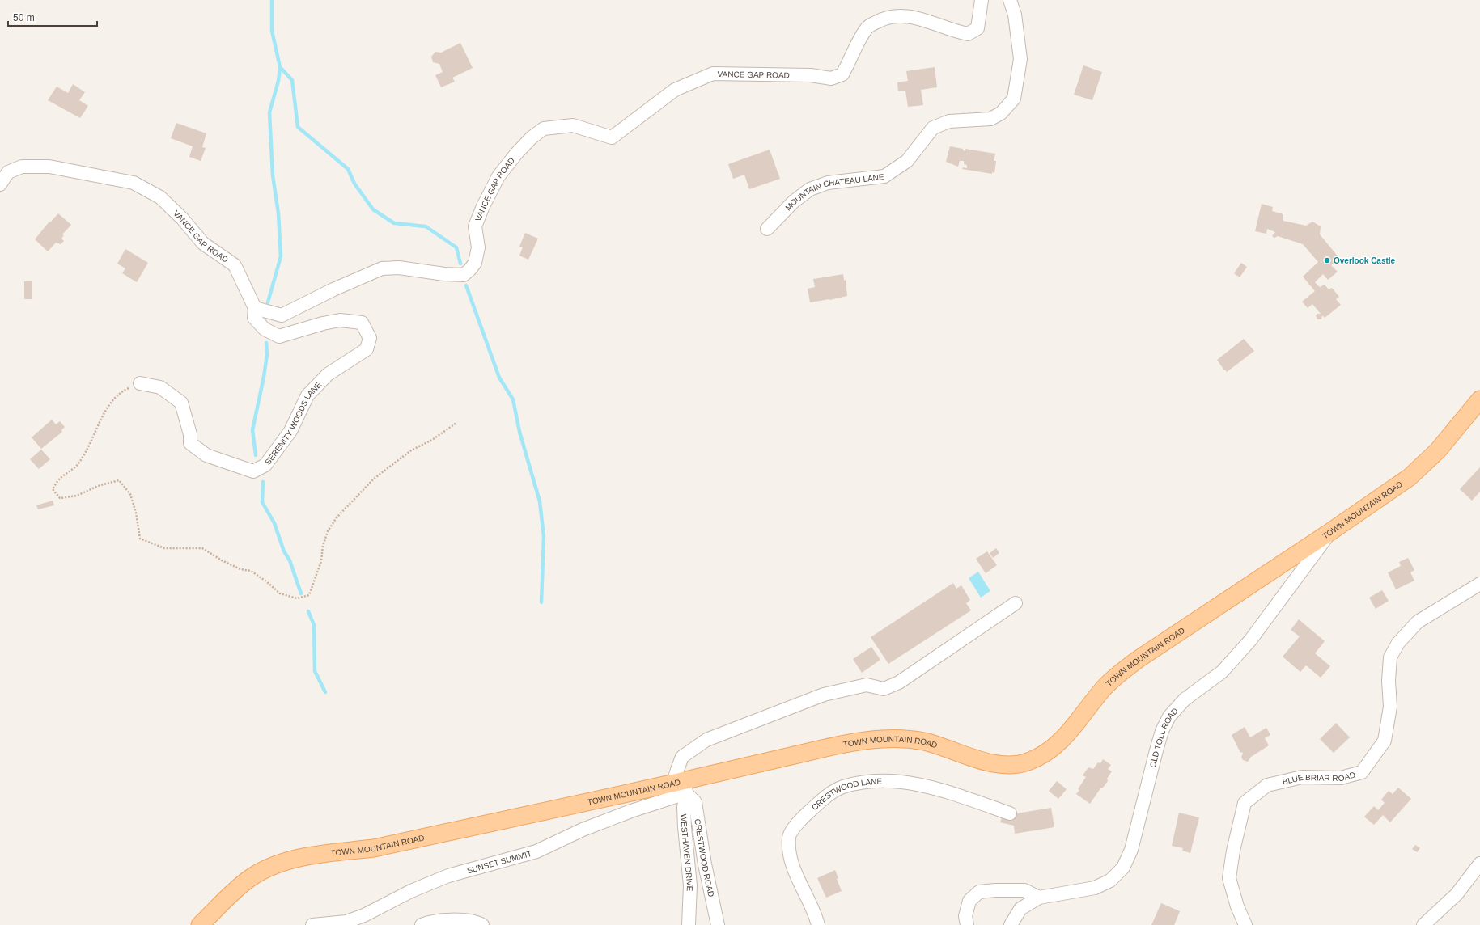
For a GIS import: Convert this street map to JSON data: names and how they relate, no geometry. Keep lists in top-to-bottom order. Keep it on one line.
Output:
{"streets":{"main road":["TOWN MOUNTAIN ROAD"],"street":["VANCE GAP ROAD","MOUNTAIN CHATEAU LANE","SERENITY WOODS LANE","OLD TOLL ROAD","BLUE BRIAR ROAD","CRESTWOOD LANE","WESTHAVEN DRIVE","CRESTWOOD ROAD","SUNSET SUMMIT"]},"crossings":[["VANCE GAP ROAD","SERENITY WOODS LANE"],["TOWN MOUNTAIN ROAD","OLD TOLL ROAD"],["TOWN MOUNTAIN ROAD","WESTHAVEN DRIVE"],["TOWN MOUNTAIN ROAD","CRESTWOOD ROAD"],["TOWN MOUNTAIN ROAD","SUNSET SUMMIT"],["WESTHAVEN DRIVE","CRESTWOOD ROAD"],["WESTHAVEN DRIVE","SUNSET SUMMIT"],["CRESTWOOD ROAD","SUNSET SUMMIT"]],"places":["Overlook Castle"],"scale_bar":"50 m"}
